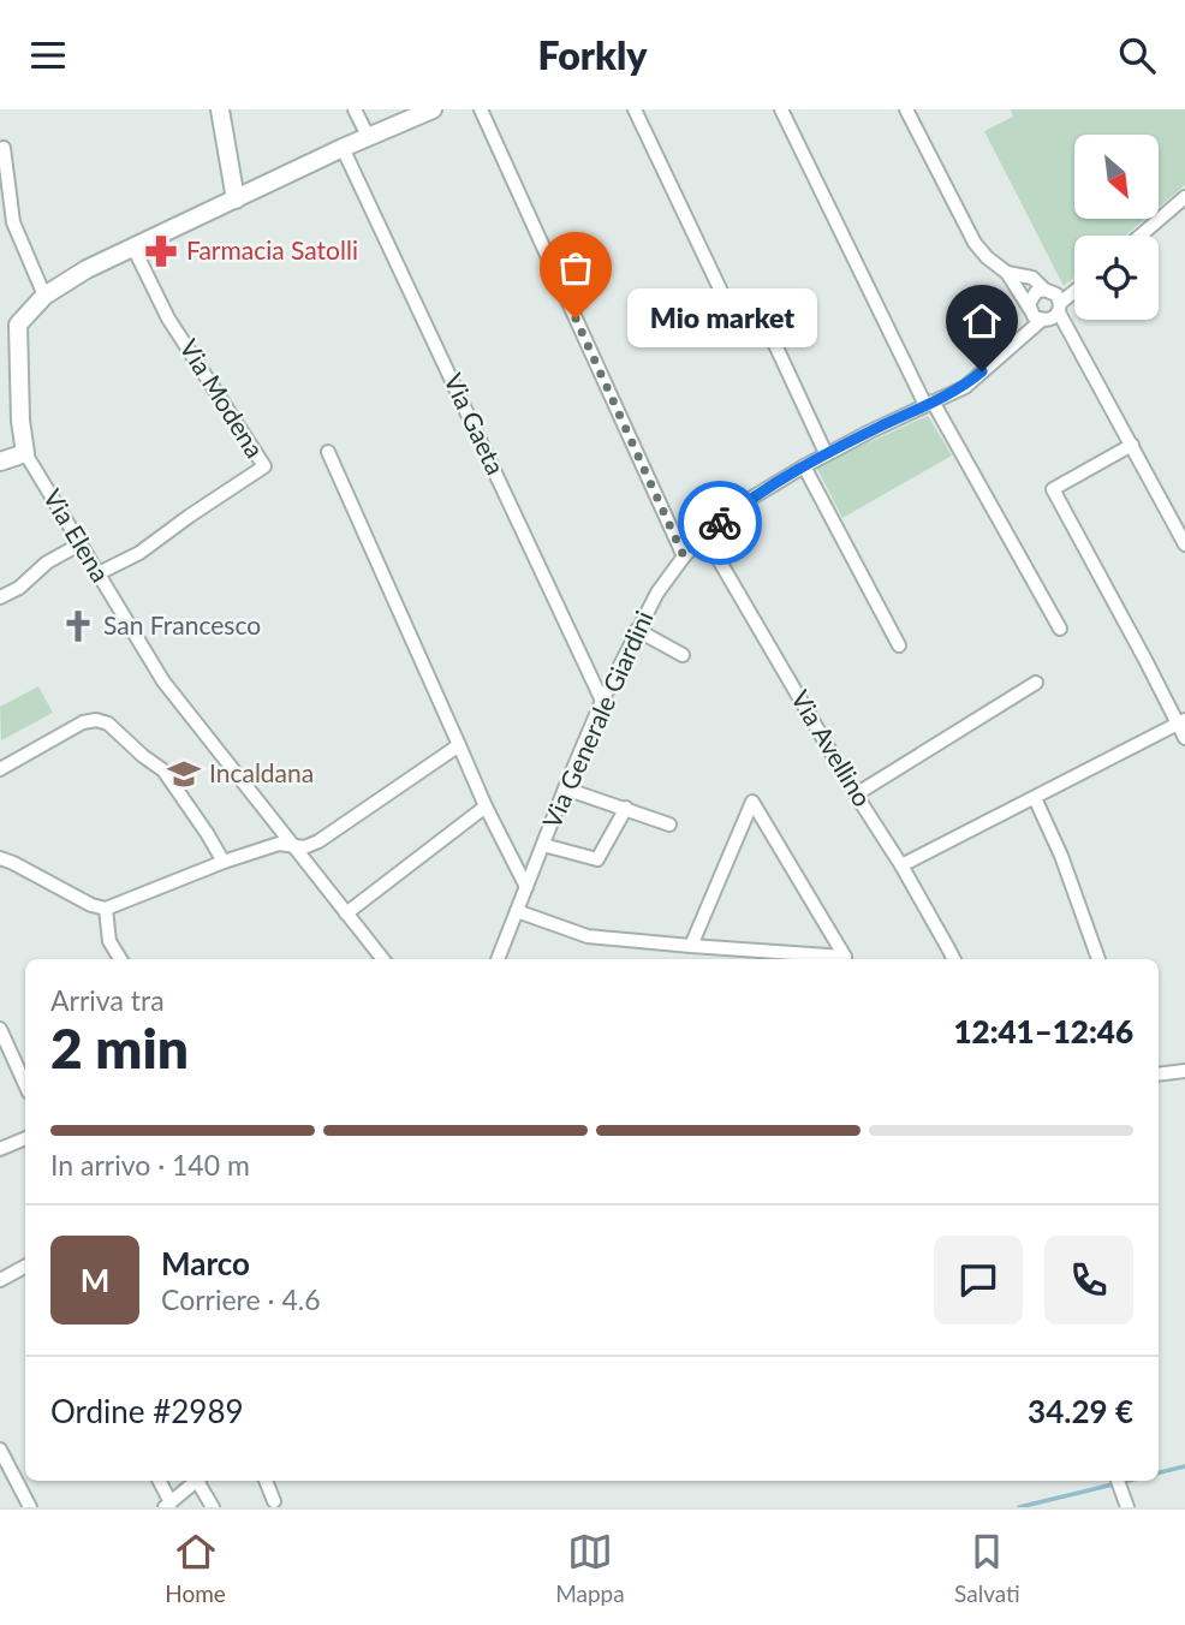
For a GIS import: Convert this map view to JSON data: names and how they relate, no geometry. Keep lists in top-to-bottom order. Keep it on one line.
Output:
{"streets":{"street":["Via Modena","Via Gaeta","Via Elena","Via Generale Giardini","Via Avellino"]},"crossings":[["Via Modena","Via Elena"],["Via Gaeta","Via Elena"],["Via Gaeta","Via Generale Giardini"],["Via Generale Giardini","Via Avellino"]],"places":{"pharmacy":["Farmacia Satolli"],"other":["Mio market"],"church":["San Francesco"],"school or university":["Incaldana"]},"north":"bottom right","page":{"header":"Forkly","bubble":"Mio market","heading":["2 min","Arriva tra","12:41–12:46"],"panel":["Marco","Corriere · 4.6","Ordine #2989","34.29 €"],"bar":"In arrivo · 140 m","round":"M","tabs":["Home","Mappa","Salvati"]}}
